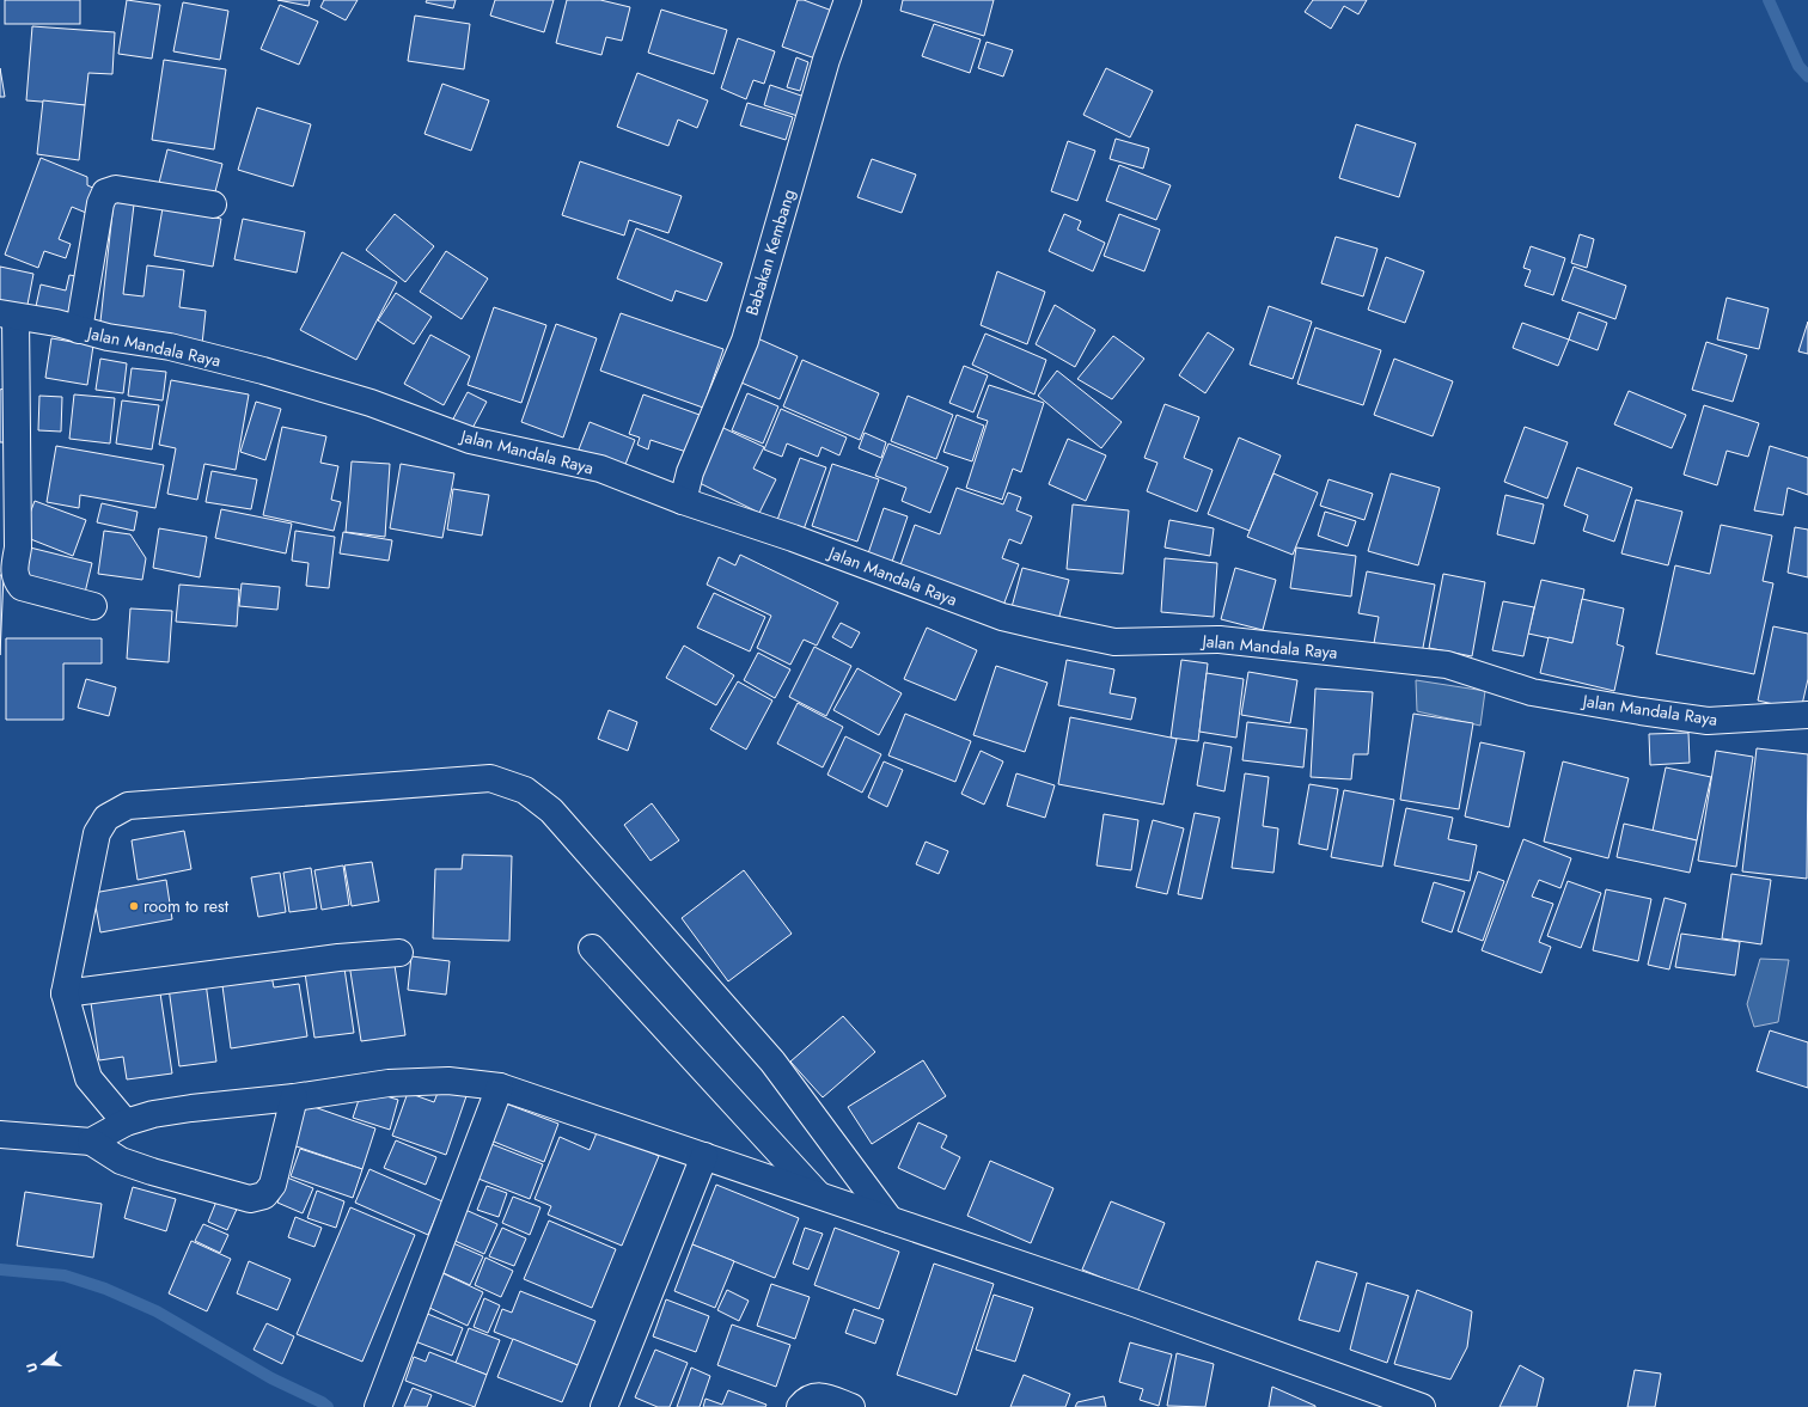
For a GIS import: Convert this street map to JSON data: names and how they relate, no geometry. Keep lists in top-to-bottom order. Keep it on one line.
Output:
{"streets":{"street":["Babakan Kembang","Jalan Mandala Raya"]},"crossings":[["Babakan Kembang","Jalan Mandala Raya"]],"places":["room to rest"],"north":"left"}
